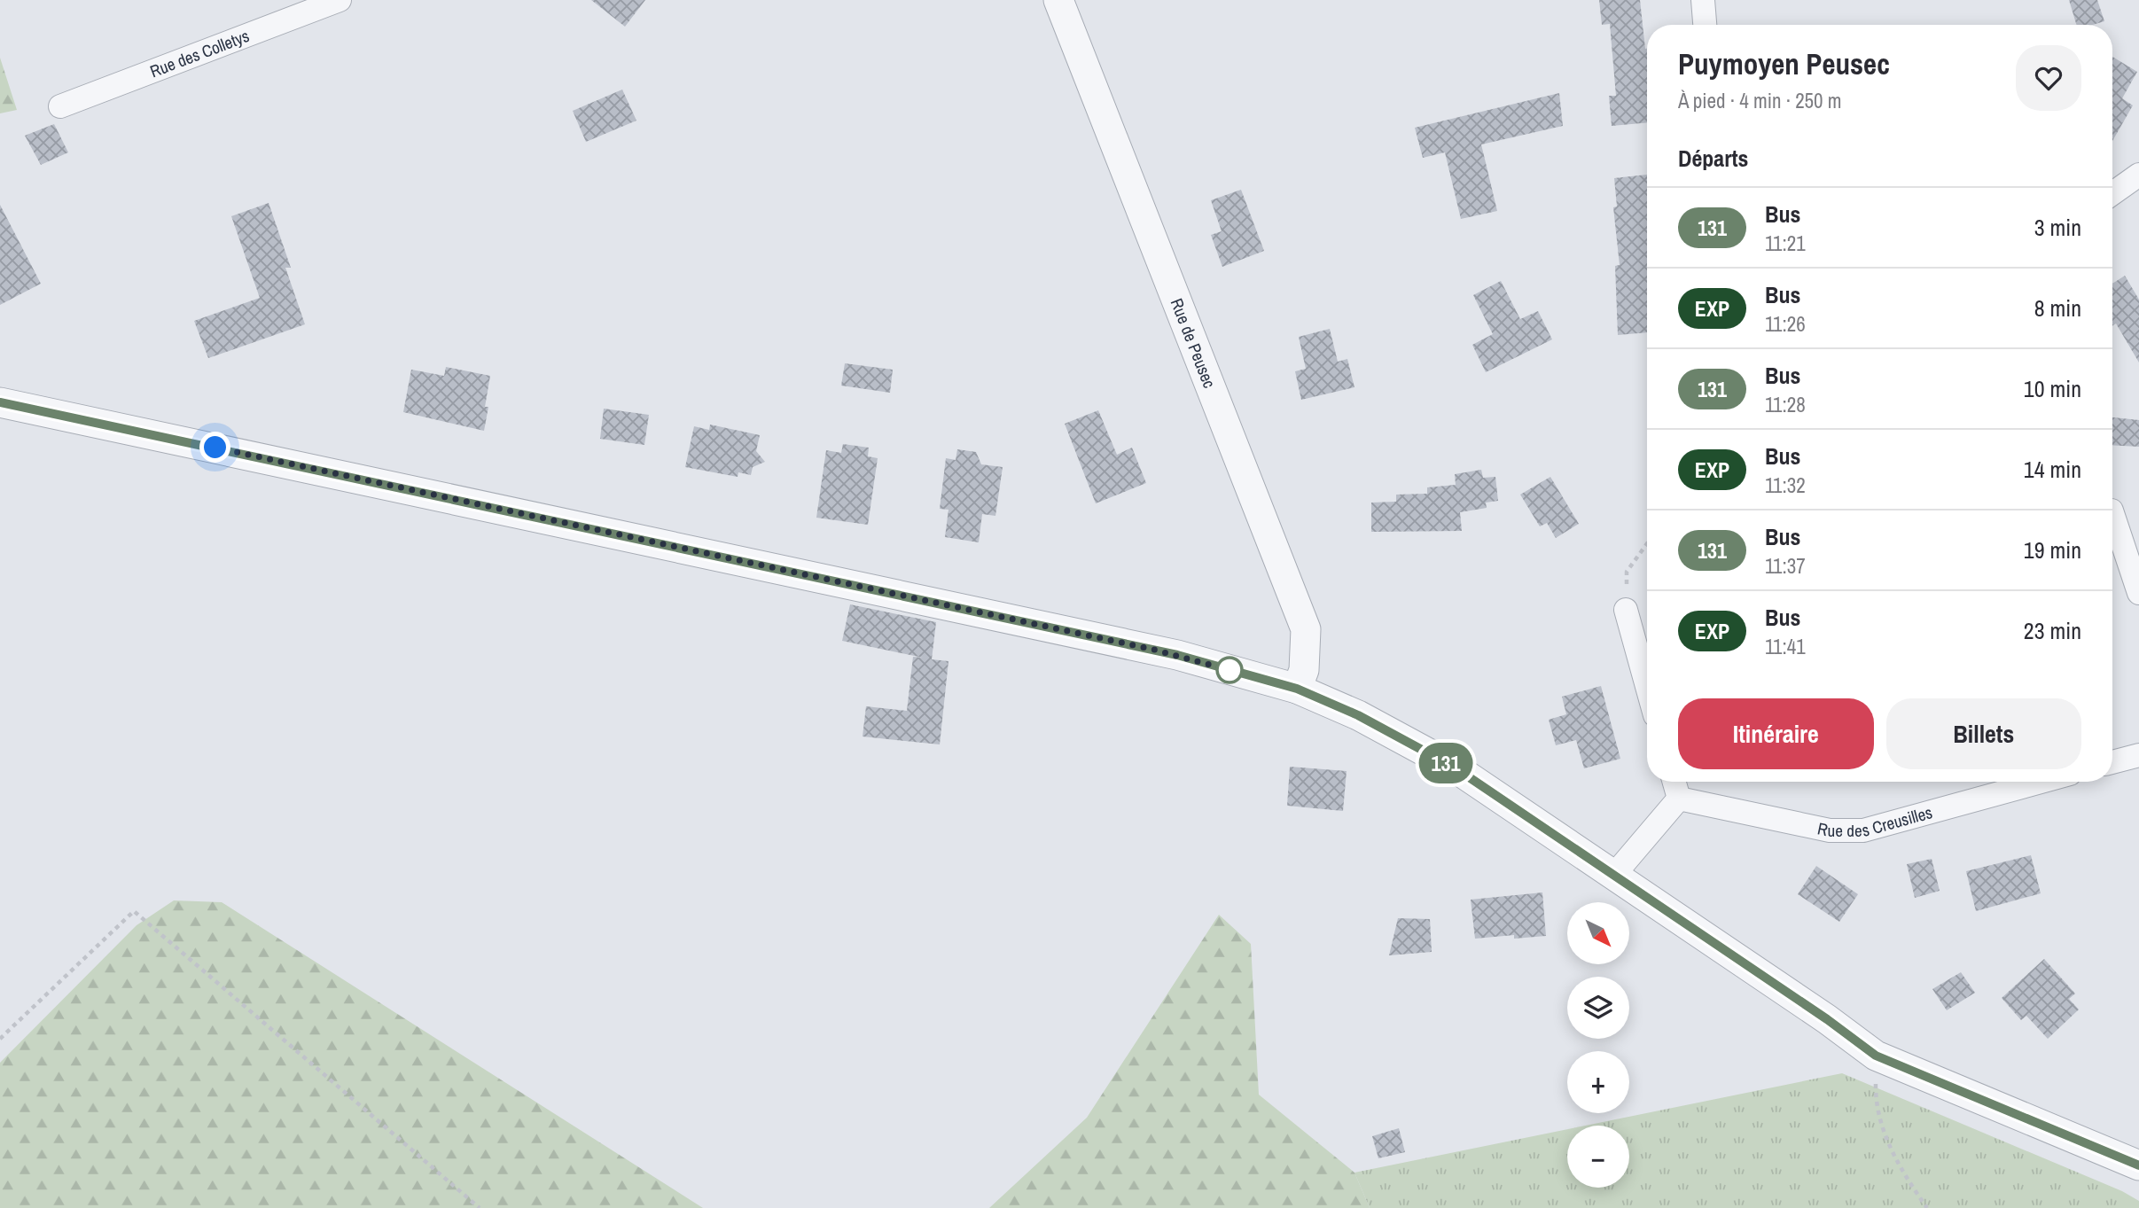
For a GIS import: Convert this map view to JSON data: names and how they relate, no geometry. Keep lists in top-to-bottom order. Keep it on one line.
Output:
{"streets":{"street":["Rue des Colletys","Rue de Peusec","Rue des Creusilles"]},"lines":["bus line 131"],"north":"bottom right","page":{"on_map":"131","heading":[["Puymoyen Peusec","À pied · 4 min · 250 m"],"Départs"],"list":[{"mark":"131","name":"Bus","note":"11:21","value":"3 min"},{"mark":"EXP","name":"Bus","note":"11:26","value":"8 min"},{"mark":"131","name":"Bus","note":"11:28","value":"10 min"},{"mark":"EXP","name":"Bus","note":"11:32","value":"14 min"},{"mark":"131","name":"Bus","note":"11:37","value":"19 min"},{"mark":"EXP","name":"Bus","note":"11:41","value":"23 min"}],"buttons":["Itinéraire","Billets"],"map_buttons":["+","−"]}}
